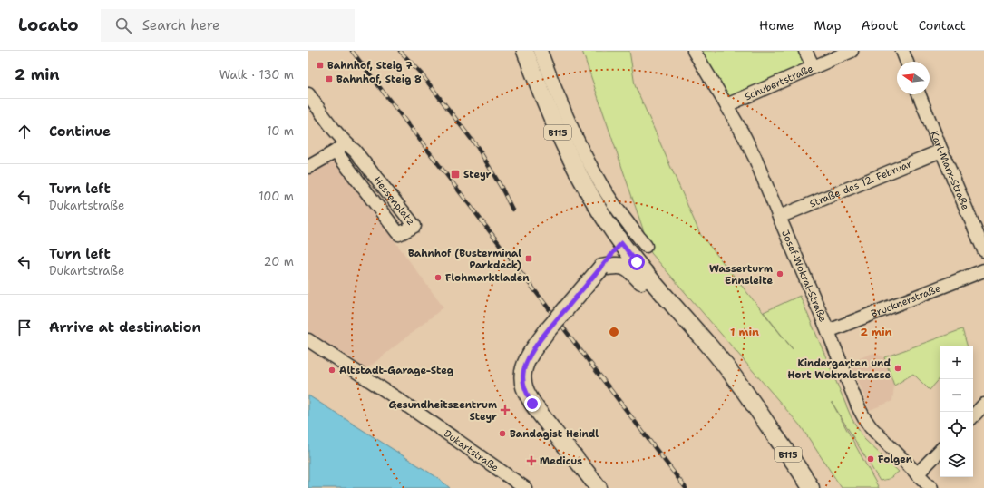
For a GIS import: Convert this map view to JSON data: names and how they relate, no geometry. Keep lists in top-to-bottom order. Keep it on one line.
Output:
{"streets":{"main road":["B115"],"street":["Schubertstraße","Karl-Marx-Straße","Straße des 12. Februar","Hessenplatz","Josef-Wokral-Straße","Brucknerstraße","Dukartstraße"]},"crossings":[["Schubertstraße","Josef-Wokral-Straße"],["Karl-Marx-Straße","Straße des 12. Februar"],["Straße des 12. Februar","Josef-Wokral-Straße"],["Josef-Wokral-Straße","Brucknerstraße"]],"places":{"transit":["Bahnhof, Steig 7","Bahnhof, Steig 8","Steyr","Bahnhof (Busterminal Parkdeck)"],"other":["Wasserturm Ennsleite","Flohmarktladen","Kindergarten und Hort Wokralstrasse","Altstadt-Garage-Steg","Bandagist Heindl","Folgen"],"health":["Gesundheitszentrum Steyr","Medicus"]},"north":"left","page":{"header":"Locato","search":"Search here","nav":["Home","Map","About","Contact"],"heading":["2 min","Walk · 130 m"],"list":[["Continue","10 m"],["Turn left","Dukartstraße","100 m"],["Turn left","Dukartstraße","20 m"],"Arrive at destination"],"map_buttons":["+","−"]},"rings":["1 min","2 min"]}
